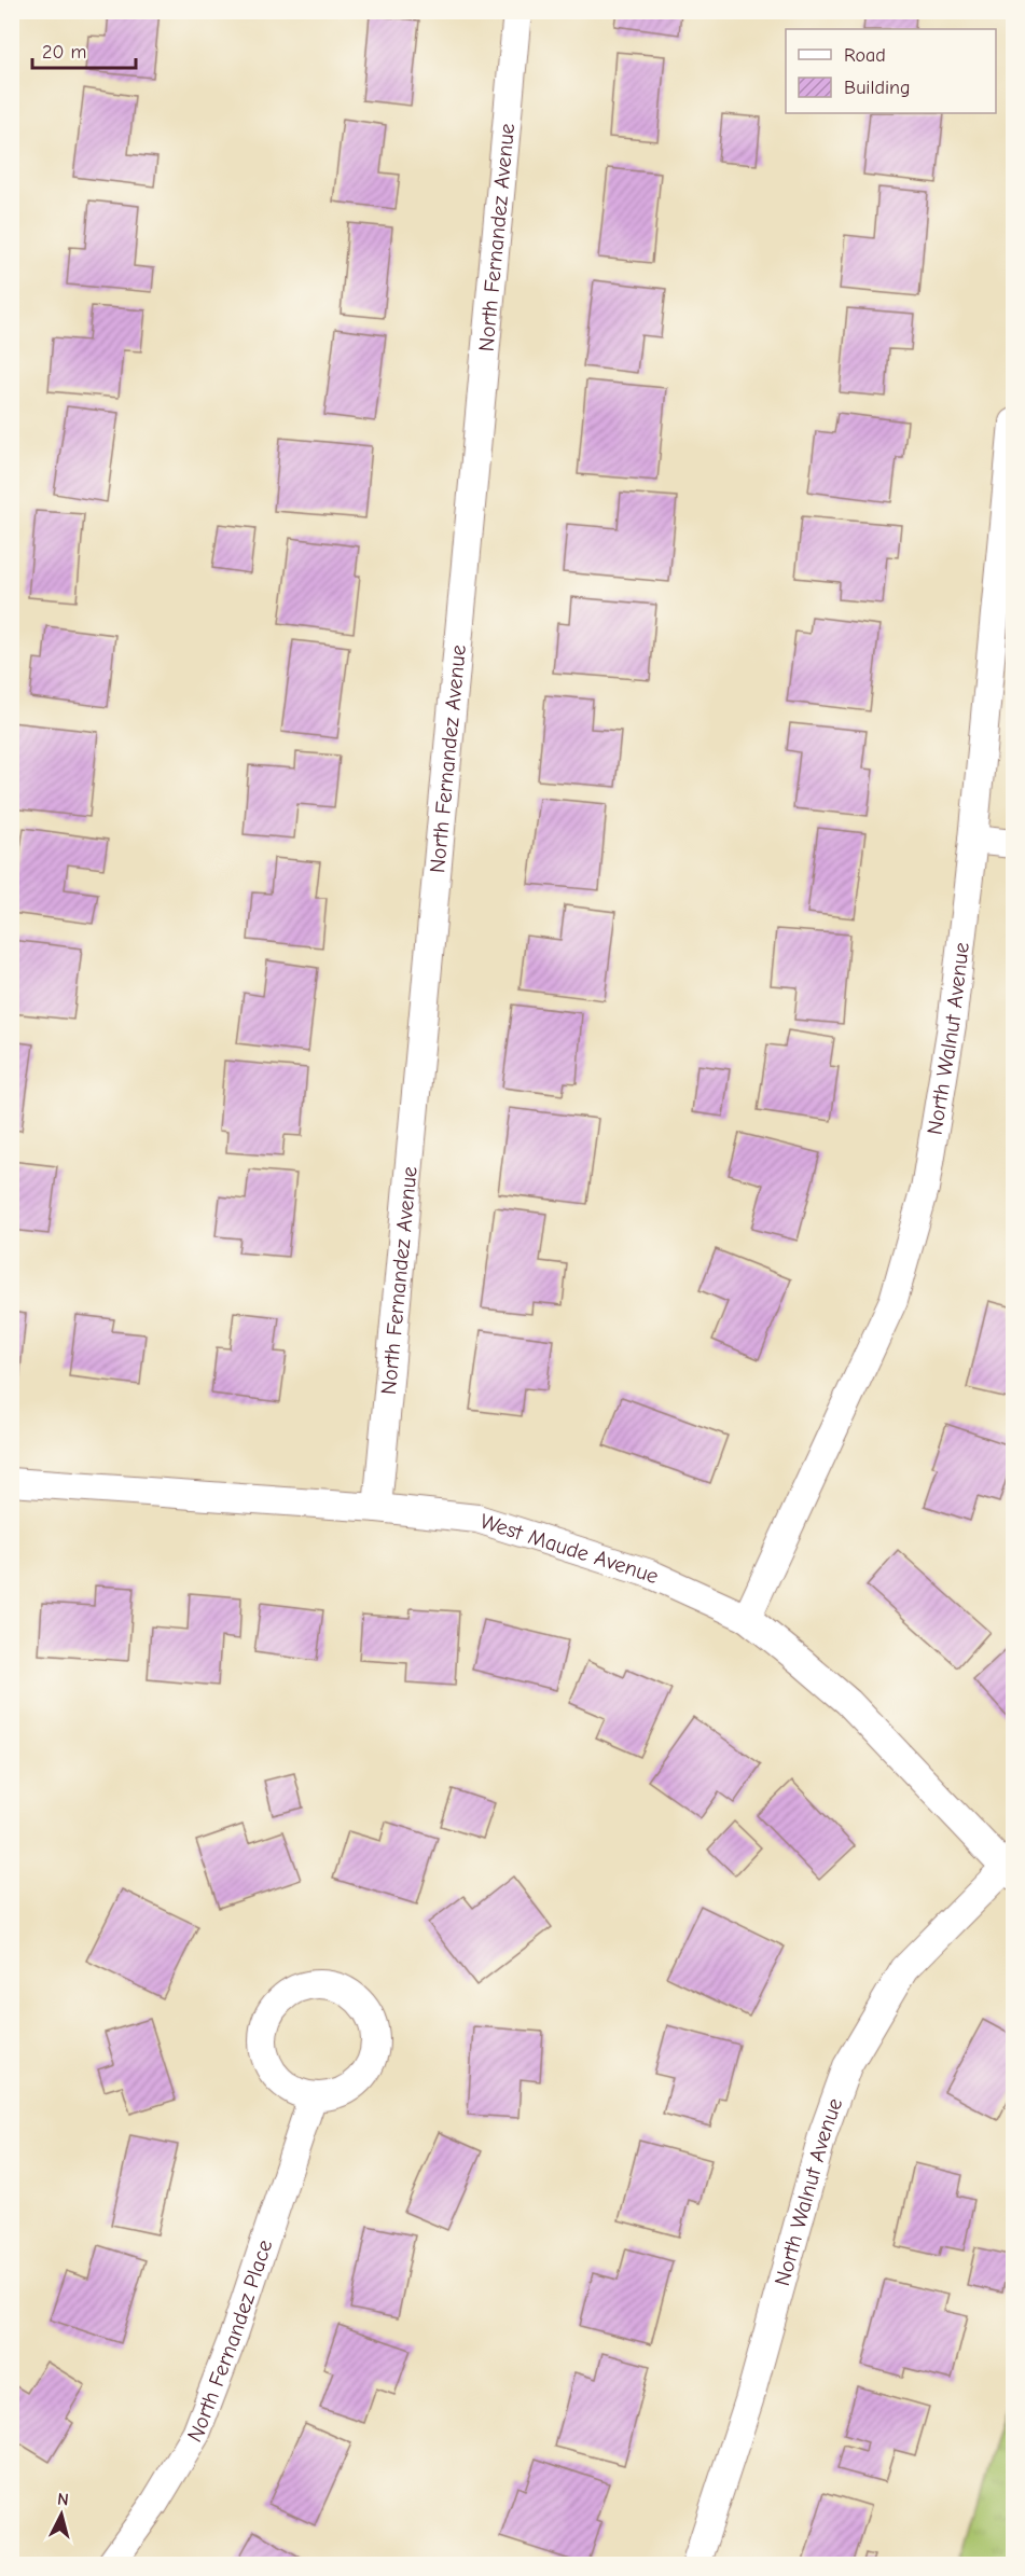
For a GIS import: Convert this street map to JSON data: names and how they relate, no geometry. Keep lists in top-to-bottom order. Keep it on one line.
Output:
{"streets":{"street":["North Fernandez Avenue","North Walnut Avenue","West Maude Avenue","North Fernandez Place"]},"crossings":[["North Fernandez Avenue","West Maude Avenue"],["North Walnut Avenue","West Maude Avenue"]],"legend":["Road","Building"],"scale_bar":"20 m","north":"top"}
